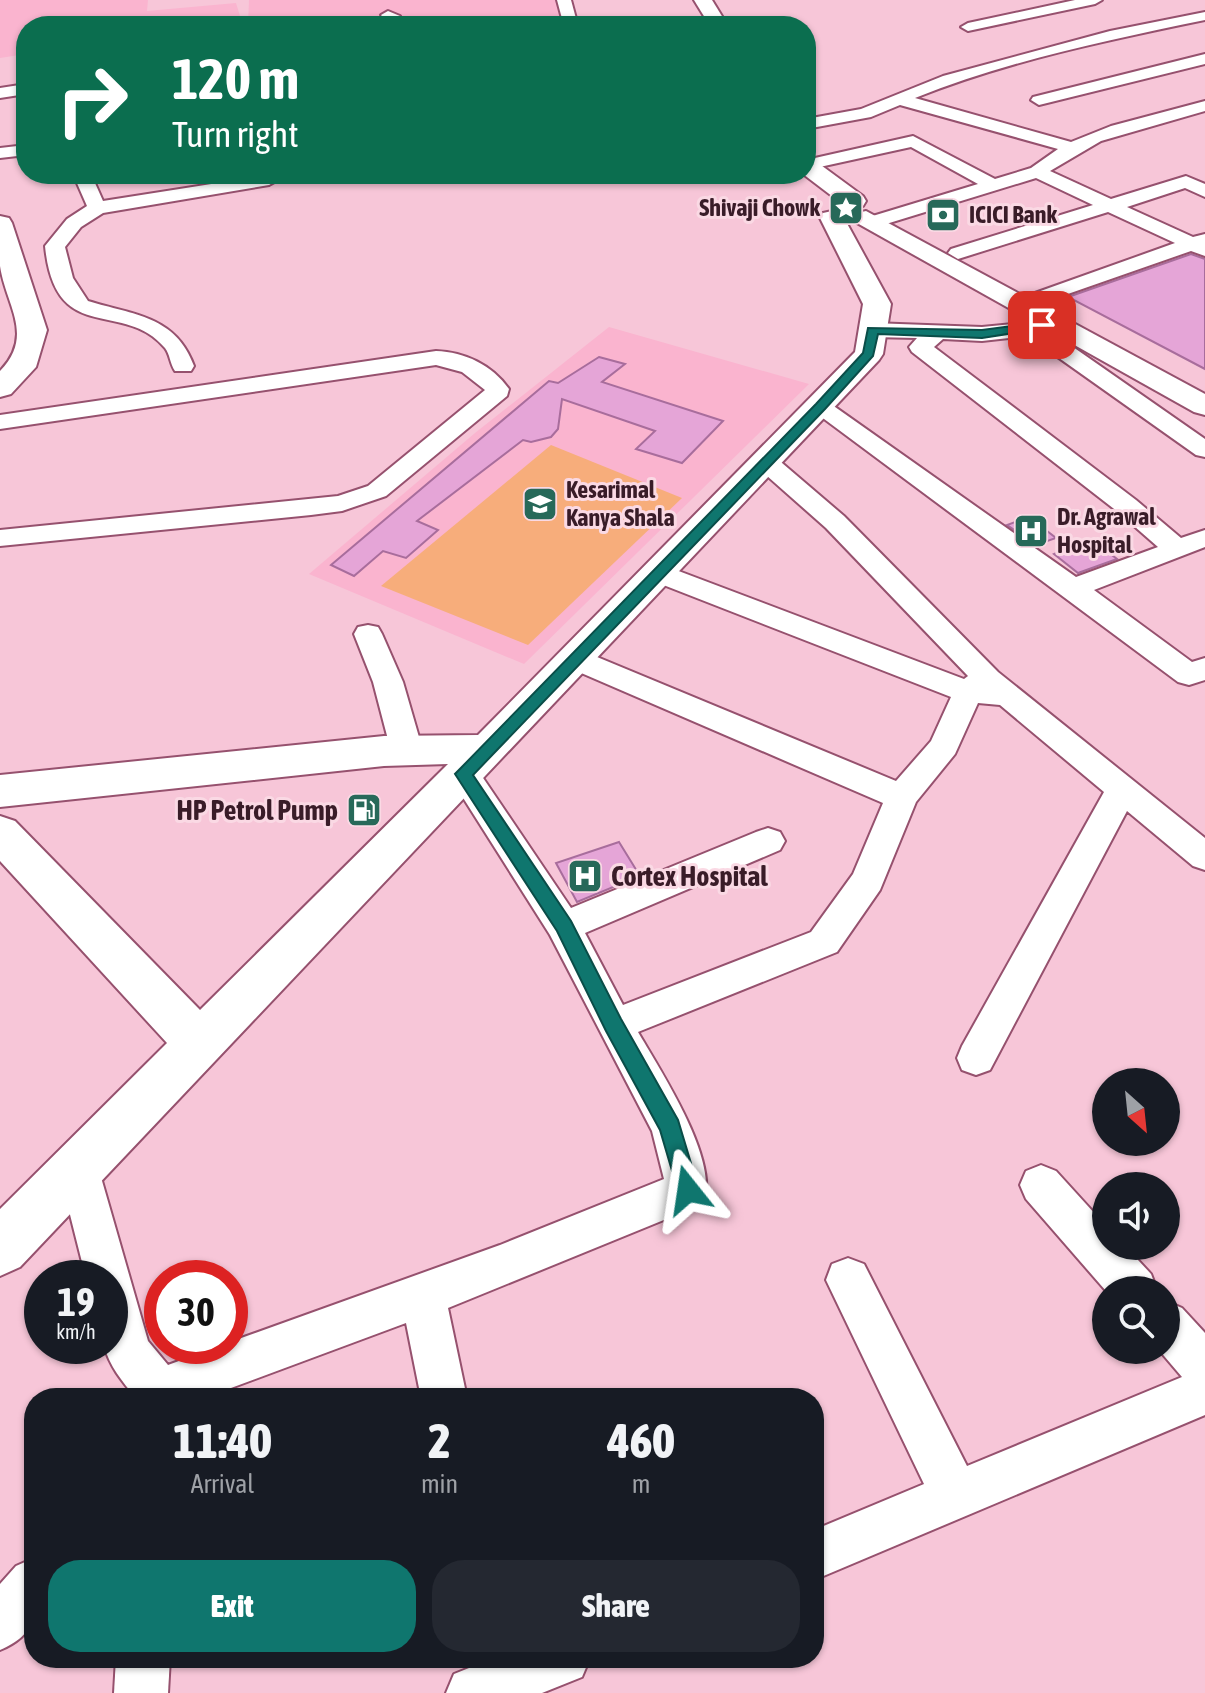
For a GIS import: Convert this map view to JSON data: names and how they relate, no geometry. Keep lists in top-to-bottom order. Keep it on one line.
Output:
{"places":{"place":["Shivaji Chowk"],"bank":["ICICI Bank"],"school or university":["Kesarimal Kanya Shala"],"hospital":["Dr. Agrawal Hospital","Cortex Hospital"],"fuel station":["HP Petrol Pump"]},"north":"bottom right","page":{"turn":["120 m","Turn right"],"speed":"19 km/h","limit":"30","eta":["11:40","Arrival","2","min","460","m"],"buttons":["Exit","Share"]}}
